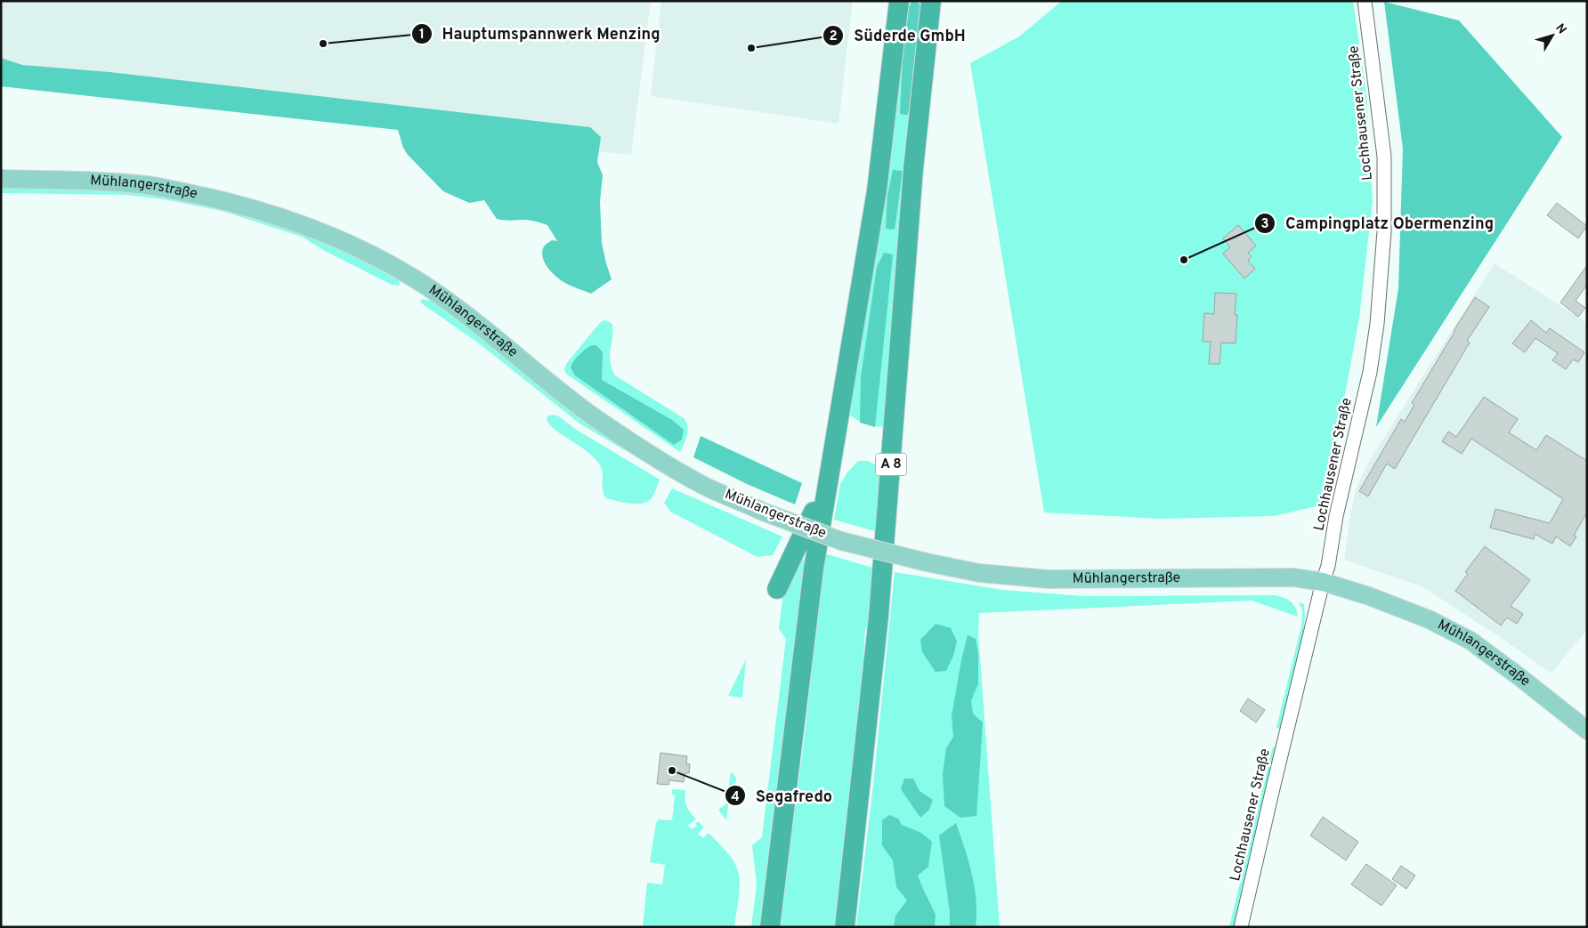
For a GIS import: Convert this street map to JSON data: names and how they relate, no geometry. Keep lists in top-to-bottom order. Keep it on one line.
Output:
{"streets":{"highway":["A 8"],"main road":["Mühlangerstraße"],"street":["Lochhausener Straße"]},"crossings":[["Lochhausener Straße","Mühlangerstraße"]],"places":["Hauptumspannwerk Menzing","Süderde GmbH","Campingplatz Obermenzing","Segafredo"],"north":"top right"}
